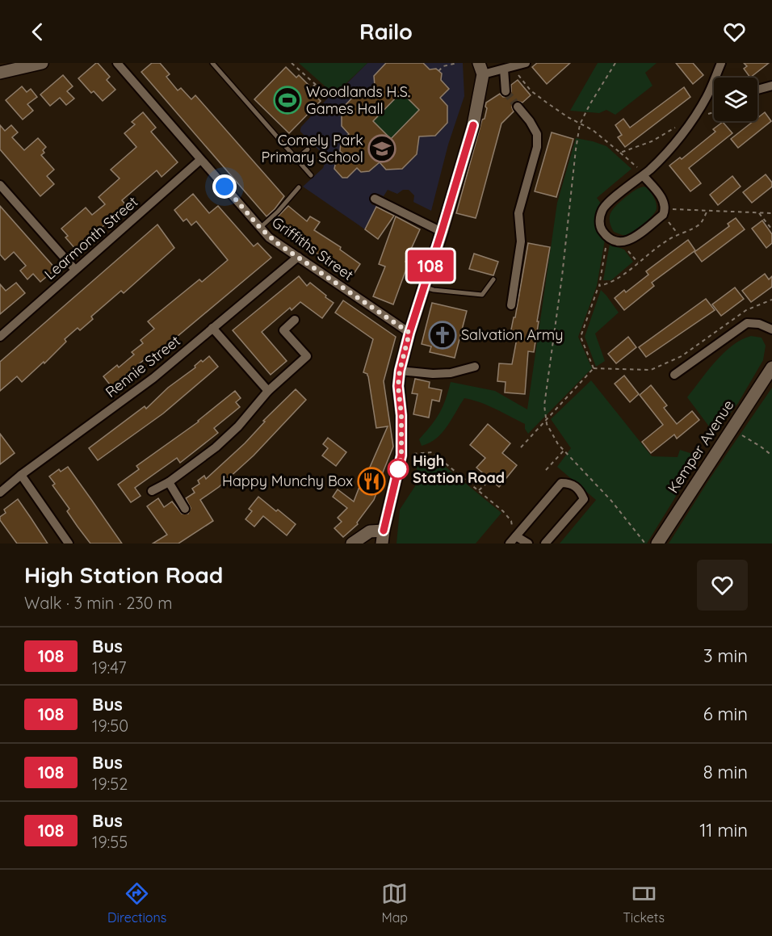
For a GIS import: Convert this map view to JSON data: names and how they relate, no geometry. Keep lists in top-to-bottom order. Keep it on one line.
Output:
{"streets":{"main road":["Kemper Avenue"],"street":["Learmonth Street","Griffiths Street","Rennie Street"]},"crossings":[["Learmonth Street","Griffiths Street"],["Griffiths Street","Rennie Street"]],"places":{"sports":["Woodlands H.S. Games Hall"],"school or university":["Comely Park Primary School"],"church":["Salvation Army"],"other":["High Station Road"],"restaurant":["Happy Munchy Box"]},"lines":["bus line 108"],"page":{"header":"Railo","on_map":"108","heading":["High Station Road","Walk · 3 min · 230 m"],"list":[{"mark":"108","name":"Bus","note":"19:47","value":"3 min"},{"mark":"108","name":"Bus","note":"19:50","value":"6 min"},{"mark":"108","name":"Bus","note":"19:52","value":"8 min"},{"mark":"108","name":"Bus","note":"19:55","value":"11 min"}],"tabs":["Directions","Map","Tickets"]}}
